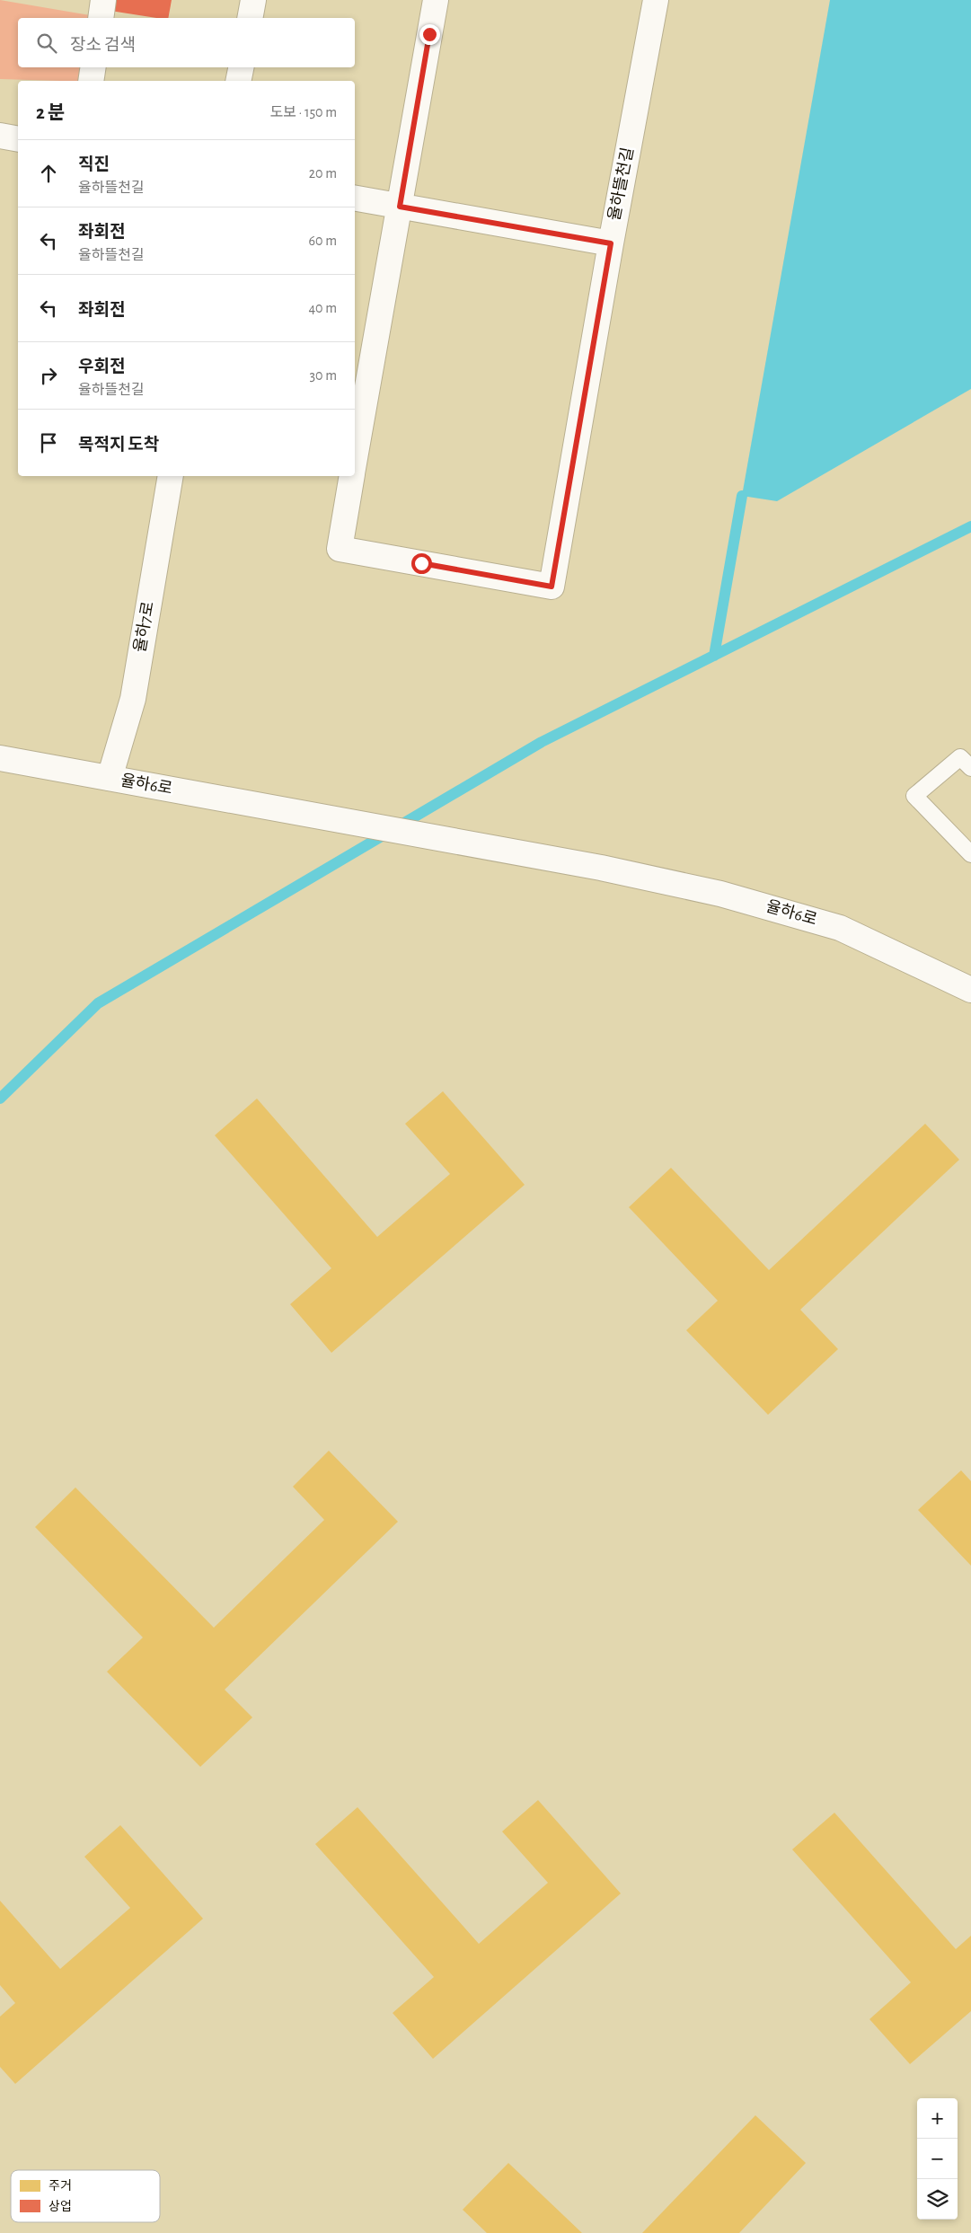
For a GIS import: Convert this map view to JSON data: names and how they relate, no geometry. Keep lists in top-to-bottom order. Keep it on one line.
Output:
{"streets":{"street":["율하뜰천길","율하7로","율하6로"]},"crossings":[["율하7로","율하6로"]],"legend":["주거","상업"],"page":{"search":"장소 검색","heading":["2 분","도보 · 150 m"],"list":[["직진","율하뜰천길","20 m"],["좌회전","율하뜰천길","60 m"],["좌회전","40 m"],["우회전","율하뜰천길","30 m"],"목적지 도착"],"map_buttons":["+","−"]}}
